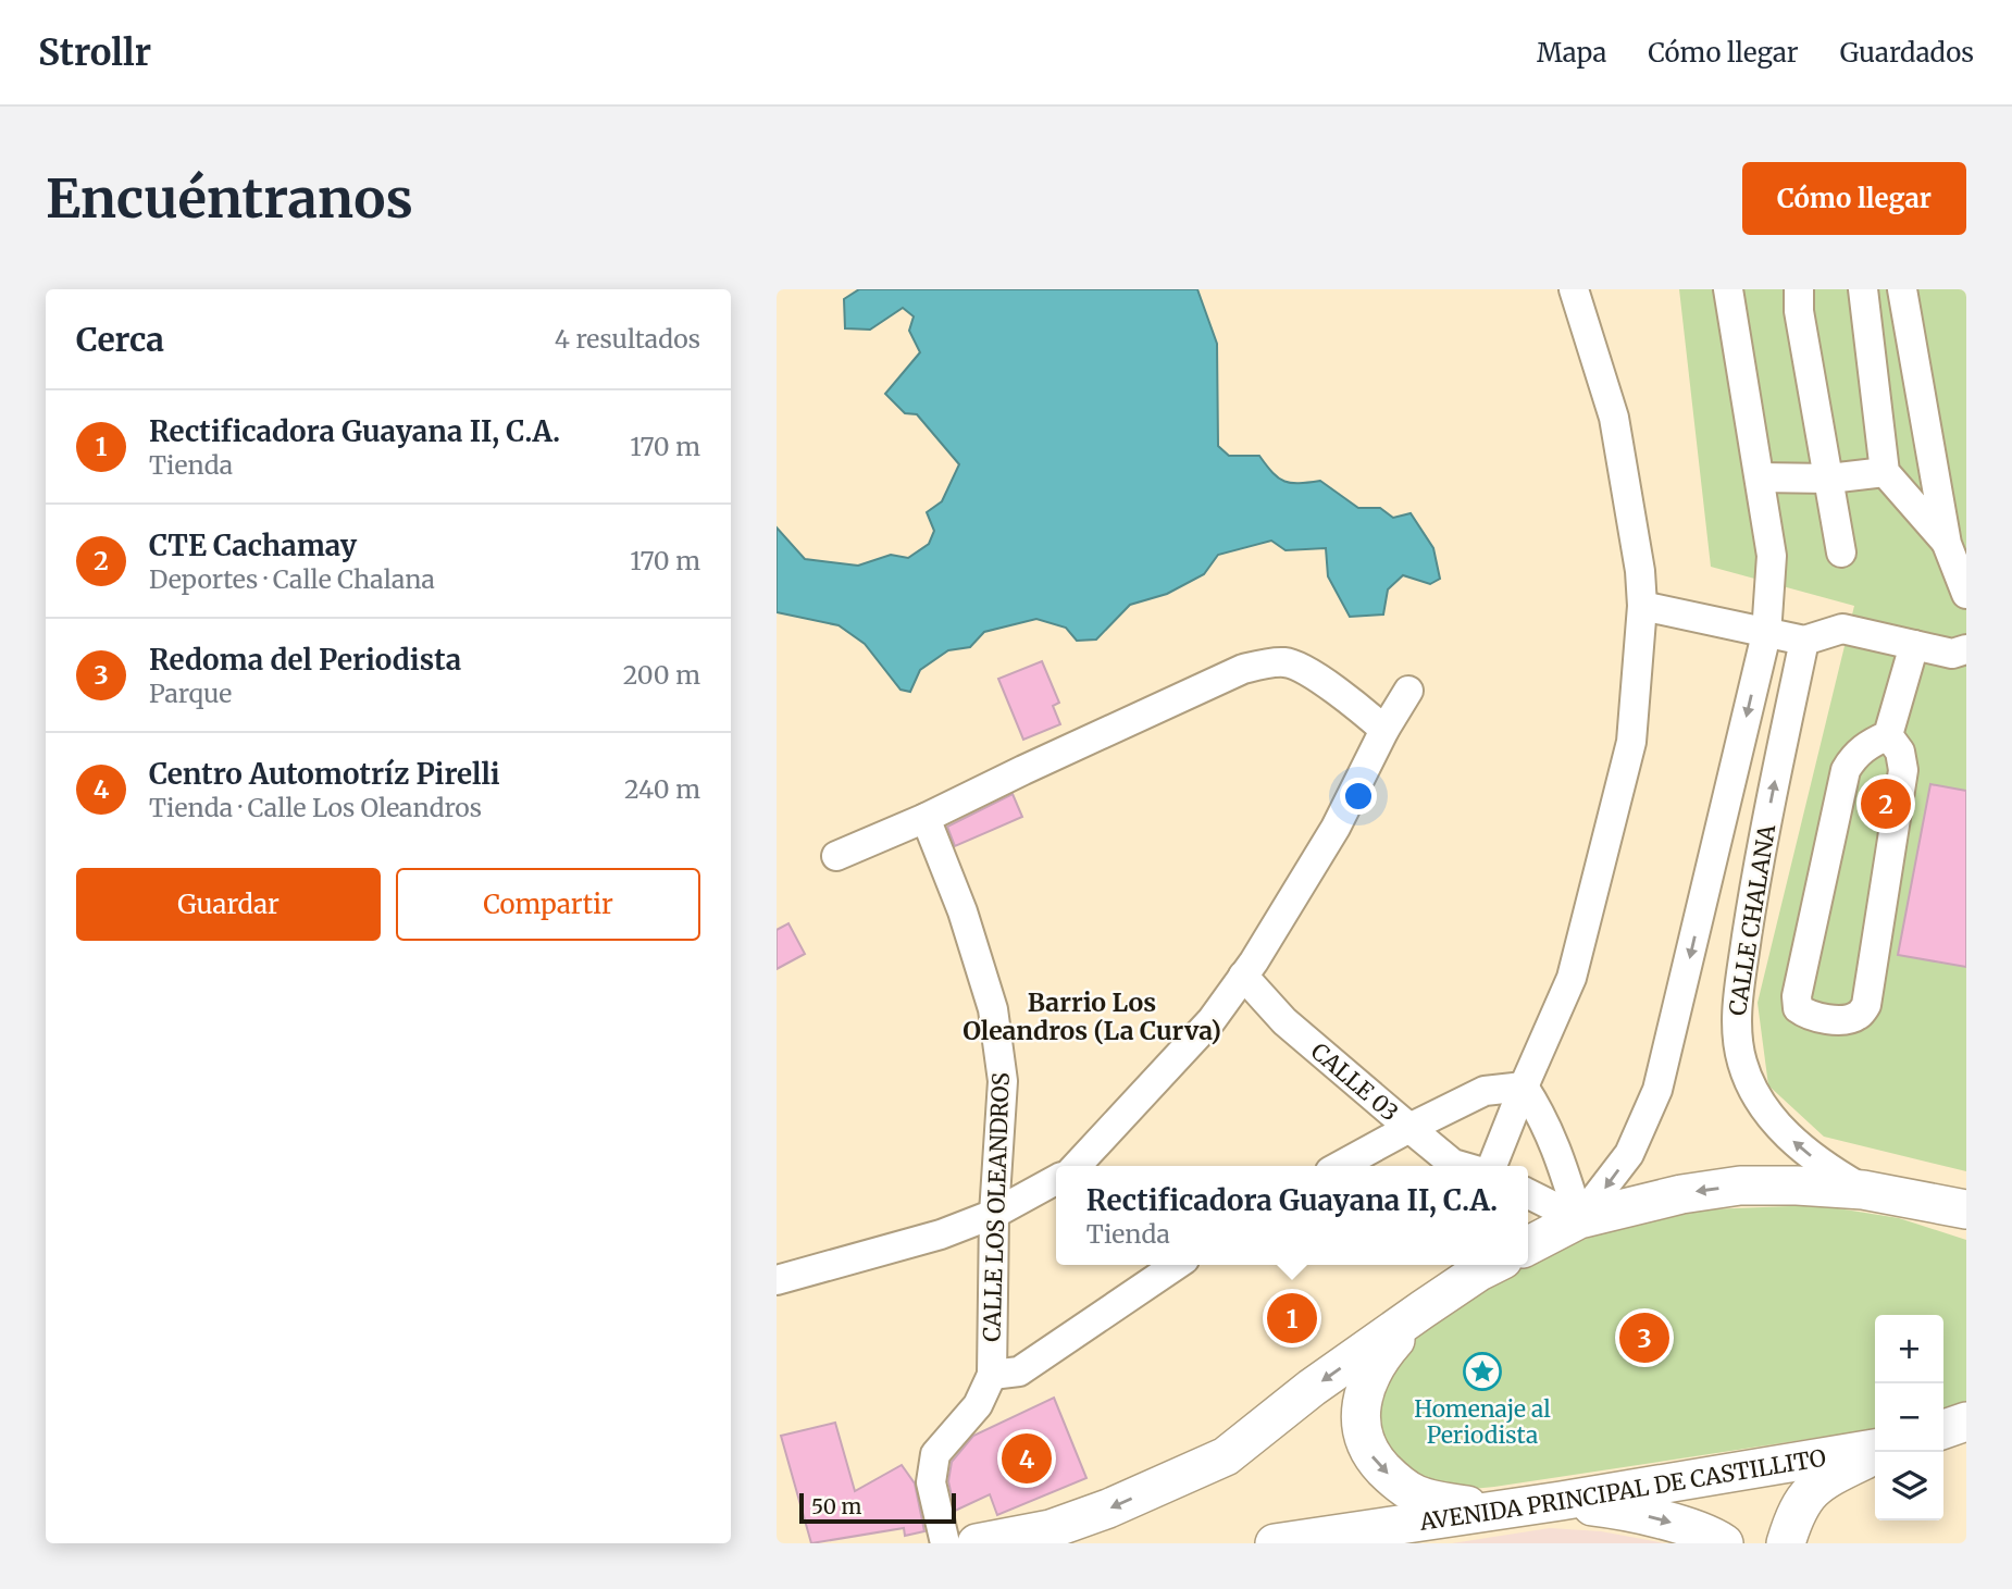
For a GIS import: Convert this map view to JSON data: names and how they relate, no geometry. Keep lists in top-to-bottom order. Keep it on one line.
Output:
{"streets":{"main road":["AVENIDA PRINCIPAL DE CASTILLITO"],"street":["CALLE CHALANA","CALLE 03","CALLE LOS OLEANDROS"]},"districts":["Barrio Los Oleandros (La Curva)"],"places":{"place":["Homenaje al Periodista"]},"scale_bar":"50 m","page":{"header":"Strollr","nav":["Mapa","Cómo llegar","Guardados"],"buttons":["Cómo llegar",["Guardar","Compartir"]],"title":"Encuéntranos","heading":["Cerca","4 resultados"],"list":[{"mark":"1","name":"Rectificadora Guayana II, C.A.","note":"Tienda","value":"170 m"},{"mark":"2","name":"CTE Cachamay","note":"Deportes · Calle Chalana","value":"170 m"},{"mark":"3","name":"Redoma del Periodista","note":"Parque","value":"200 m"},{"mark":"4","name":"Centro Automotríz Pirelli","note":"Tienda · Calle Los Oleandros","value":"240 m"}],"pins":["2","1","3","4"],"popup":["Rectificadora Guayana II, C.A.","Tienda"],"map_buttons":["+","−"],"scale":"50 m"}}
